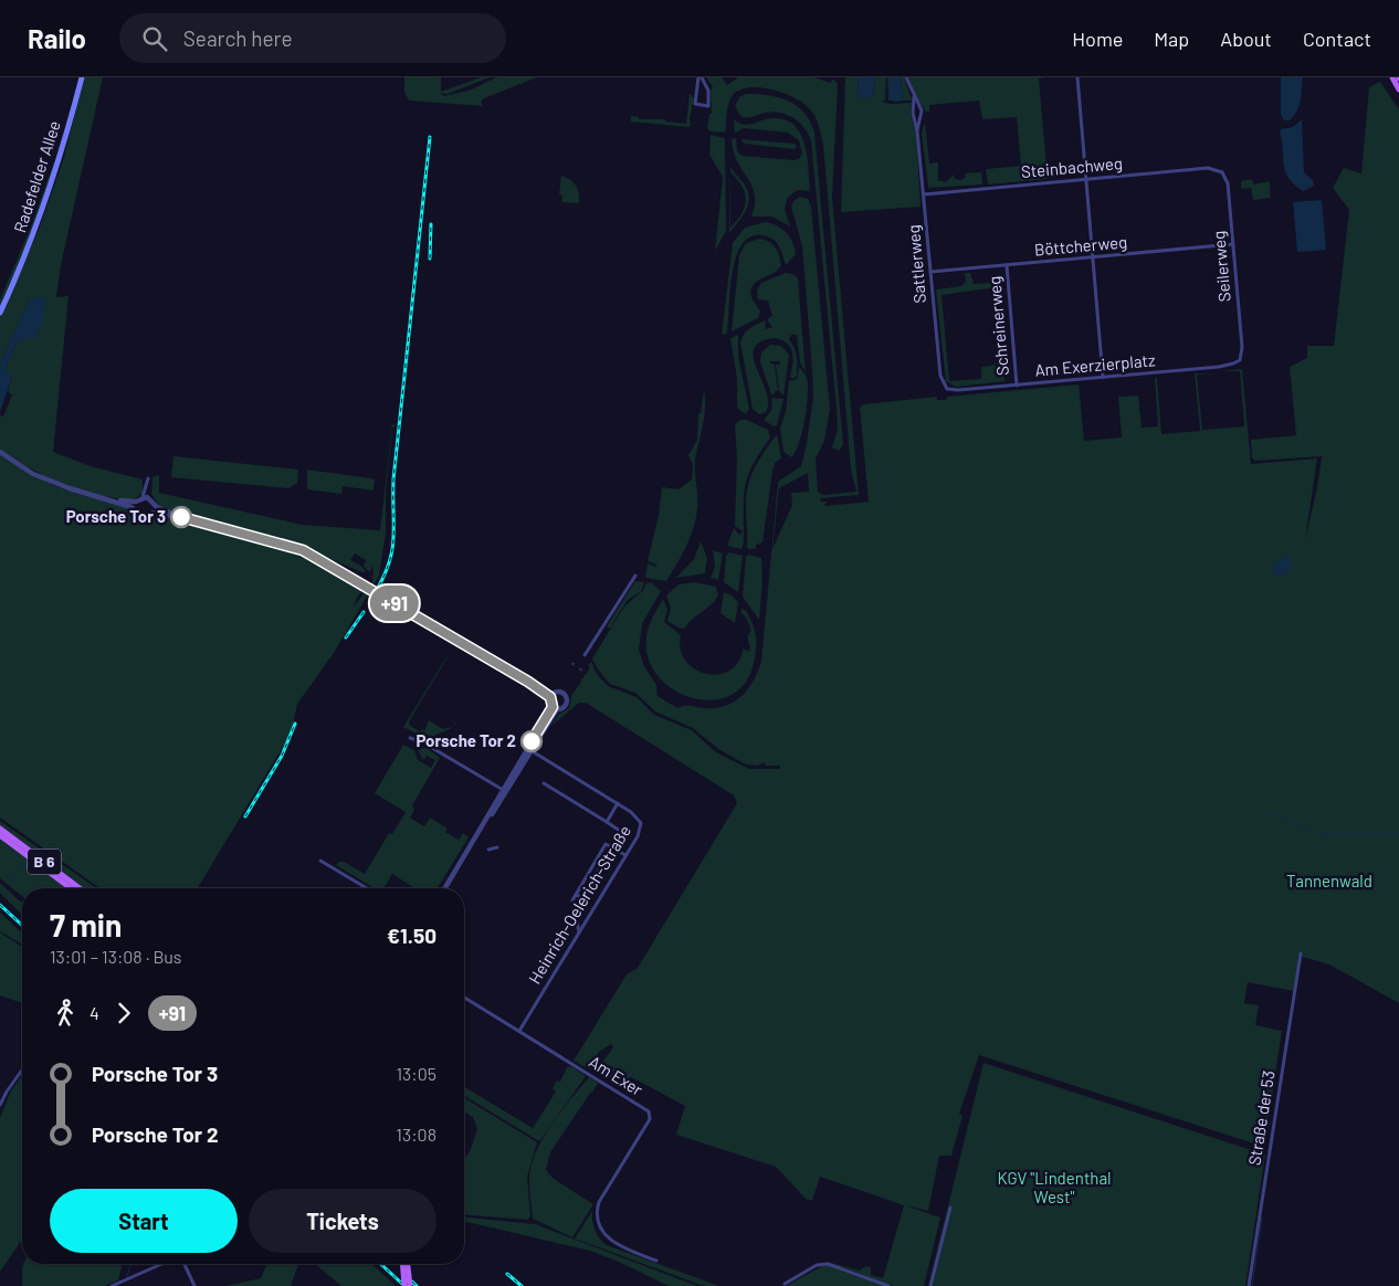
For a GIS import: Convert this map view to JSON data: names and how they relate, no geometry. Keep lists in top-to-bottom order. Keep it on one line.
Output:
{"streets":{"main road":["Radefelder Allee","B 6"],"street":["Steinbachweg","Böttcherweg","Sattlerweg","Seilerweg","Schreinerweg","Am Exerzierplatz","Heinrich-Oelerich-Straße","Am Exer","Straße der 53"]},"crossings":[["Steinbachweg","Sattlerweg"],["Steinbachweg","Seilerweg"],["Böttcherweg","Sattlerweg"],["Böttcherweg","Seilerweg"],["Böttcherweg","Schreinerweg"],["Sattlerweg","Am Exerzierplatz"],["Seilerweg","Am Exerzierplatz"],["Schreinerweg","Am Exerzierplatz"],["Heinrich-Oelerich-Straße","Am Exer"]],"parks":["Tannenwald","KGV \"Lindenthal West\""],"places":["Porsche Tor 3","Porsche Tor 2"],"lines":["bus line +91"],"page":{"header":"Railo","search":"Search here","nav":["Home","Map","About","Contact"],"on_map":"+91","heading":["7 min","13:01 – 13:08 · Bus","€1.50"],"legs":["4","+91"],"list":[{"name":"Porsche Tor 3","value":"13:05"},{"name":"Porsche Tor 2","value":"13:08"}],"buttons":["Start","Tickets"]}}
